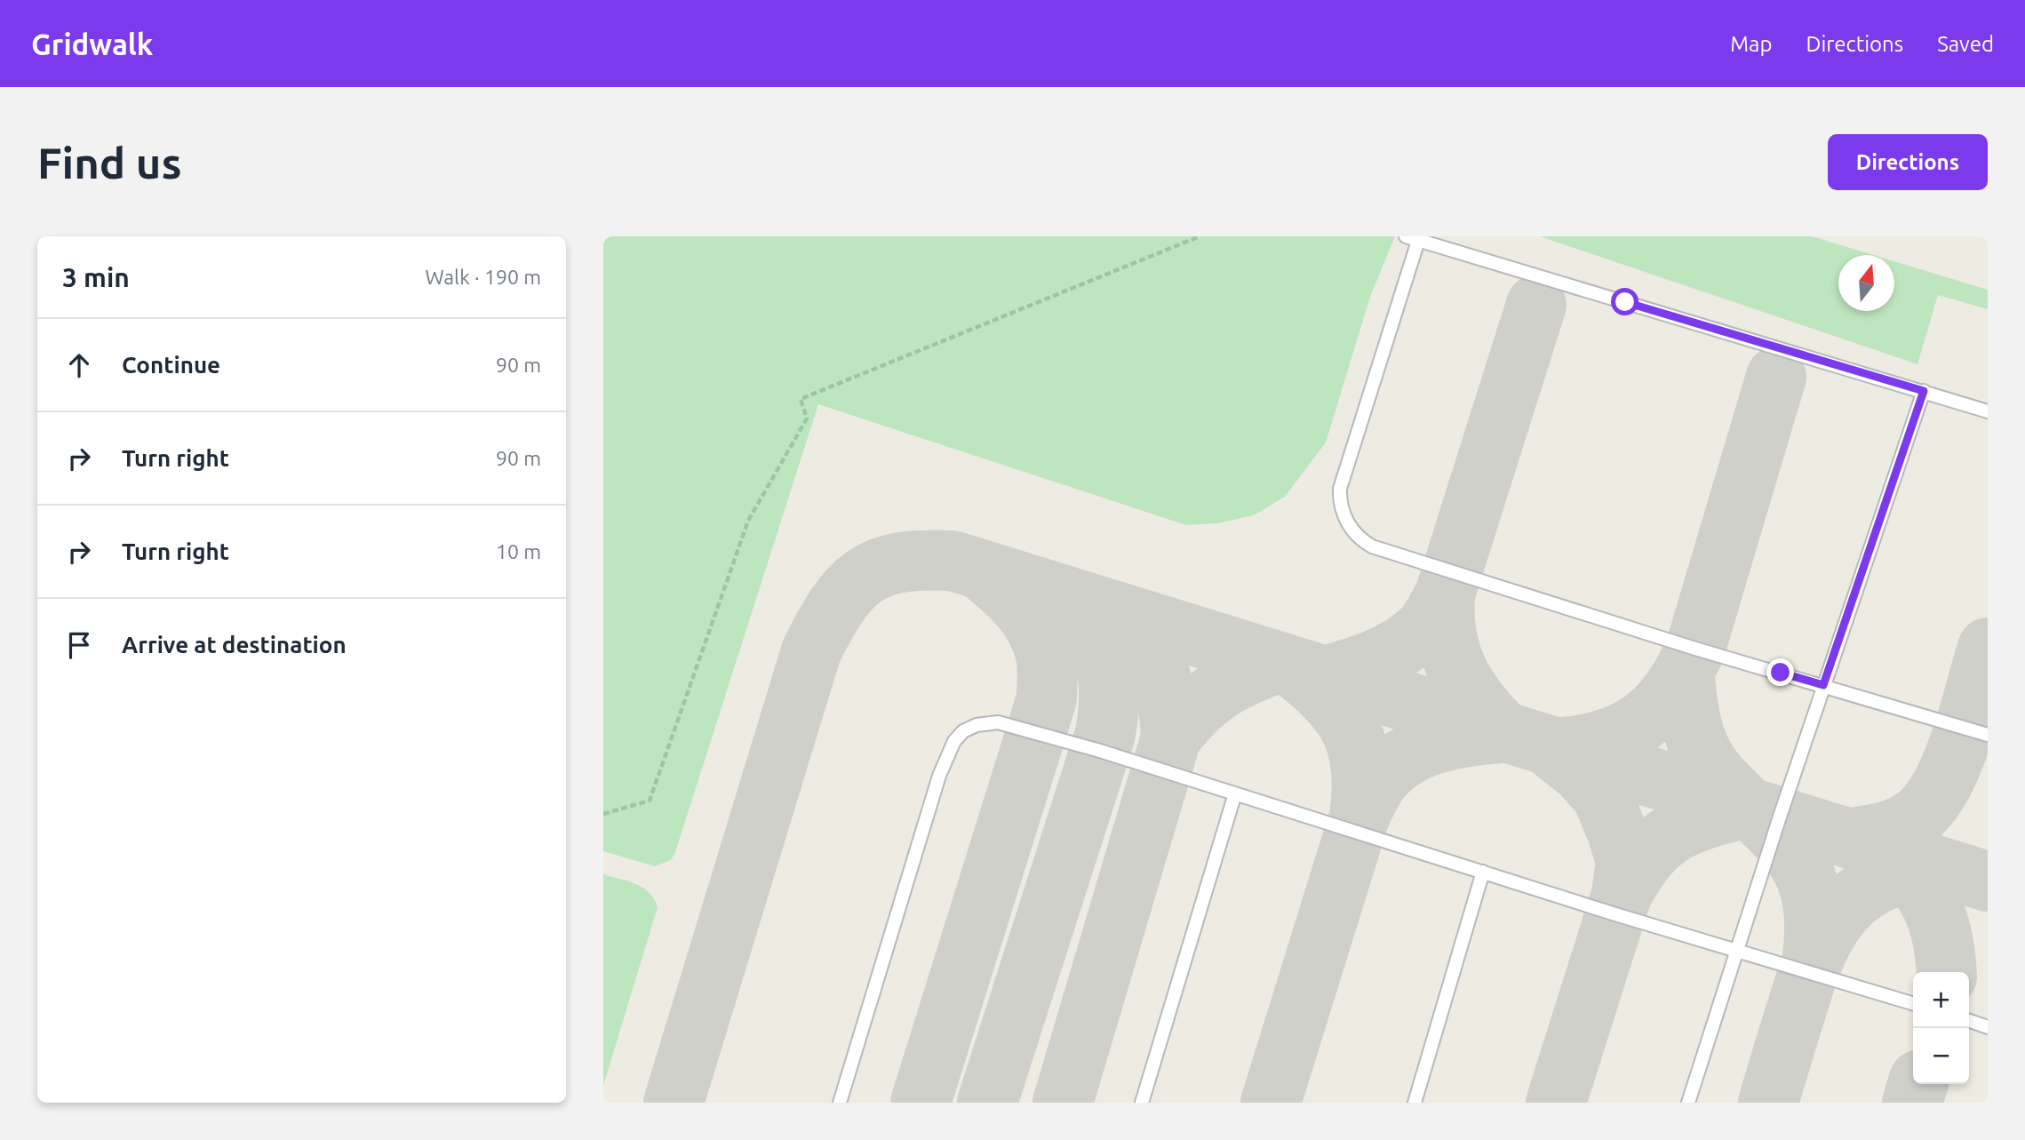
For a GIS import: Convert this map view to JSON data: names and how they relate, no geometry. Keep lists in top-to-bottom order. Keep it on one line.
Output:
{"north":"top","page":{"header":"Gridwalk","nav":["Map","Directions","Saved"],"buttons":"Directions","title":"Find us","heading":["3 min","Walk · 190 m"],"list":[["Continue","90 m"],["Turn right","90 m"],["Turn right","10 m"],"Arrive at destination"],"map_buttons":["+","−"]}}
